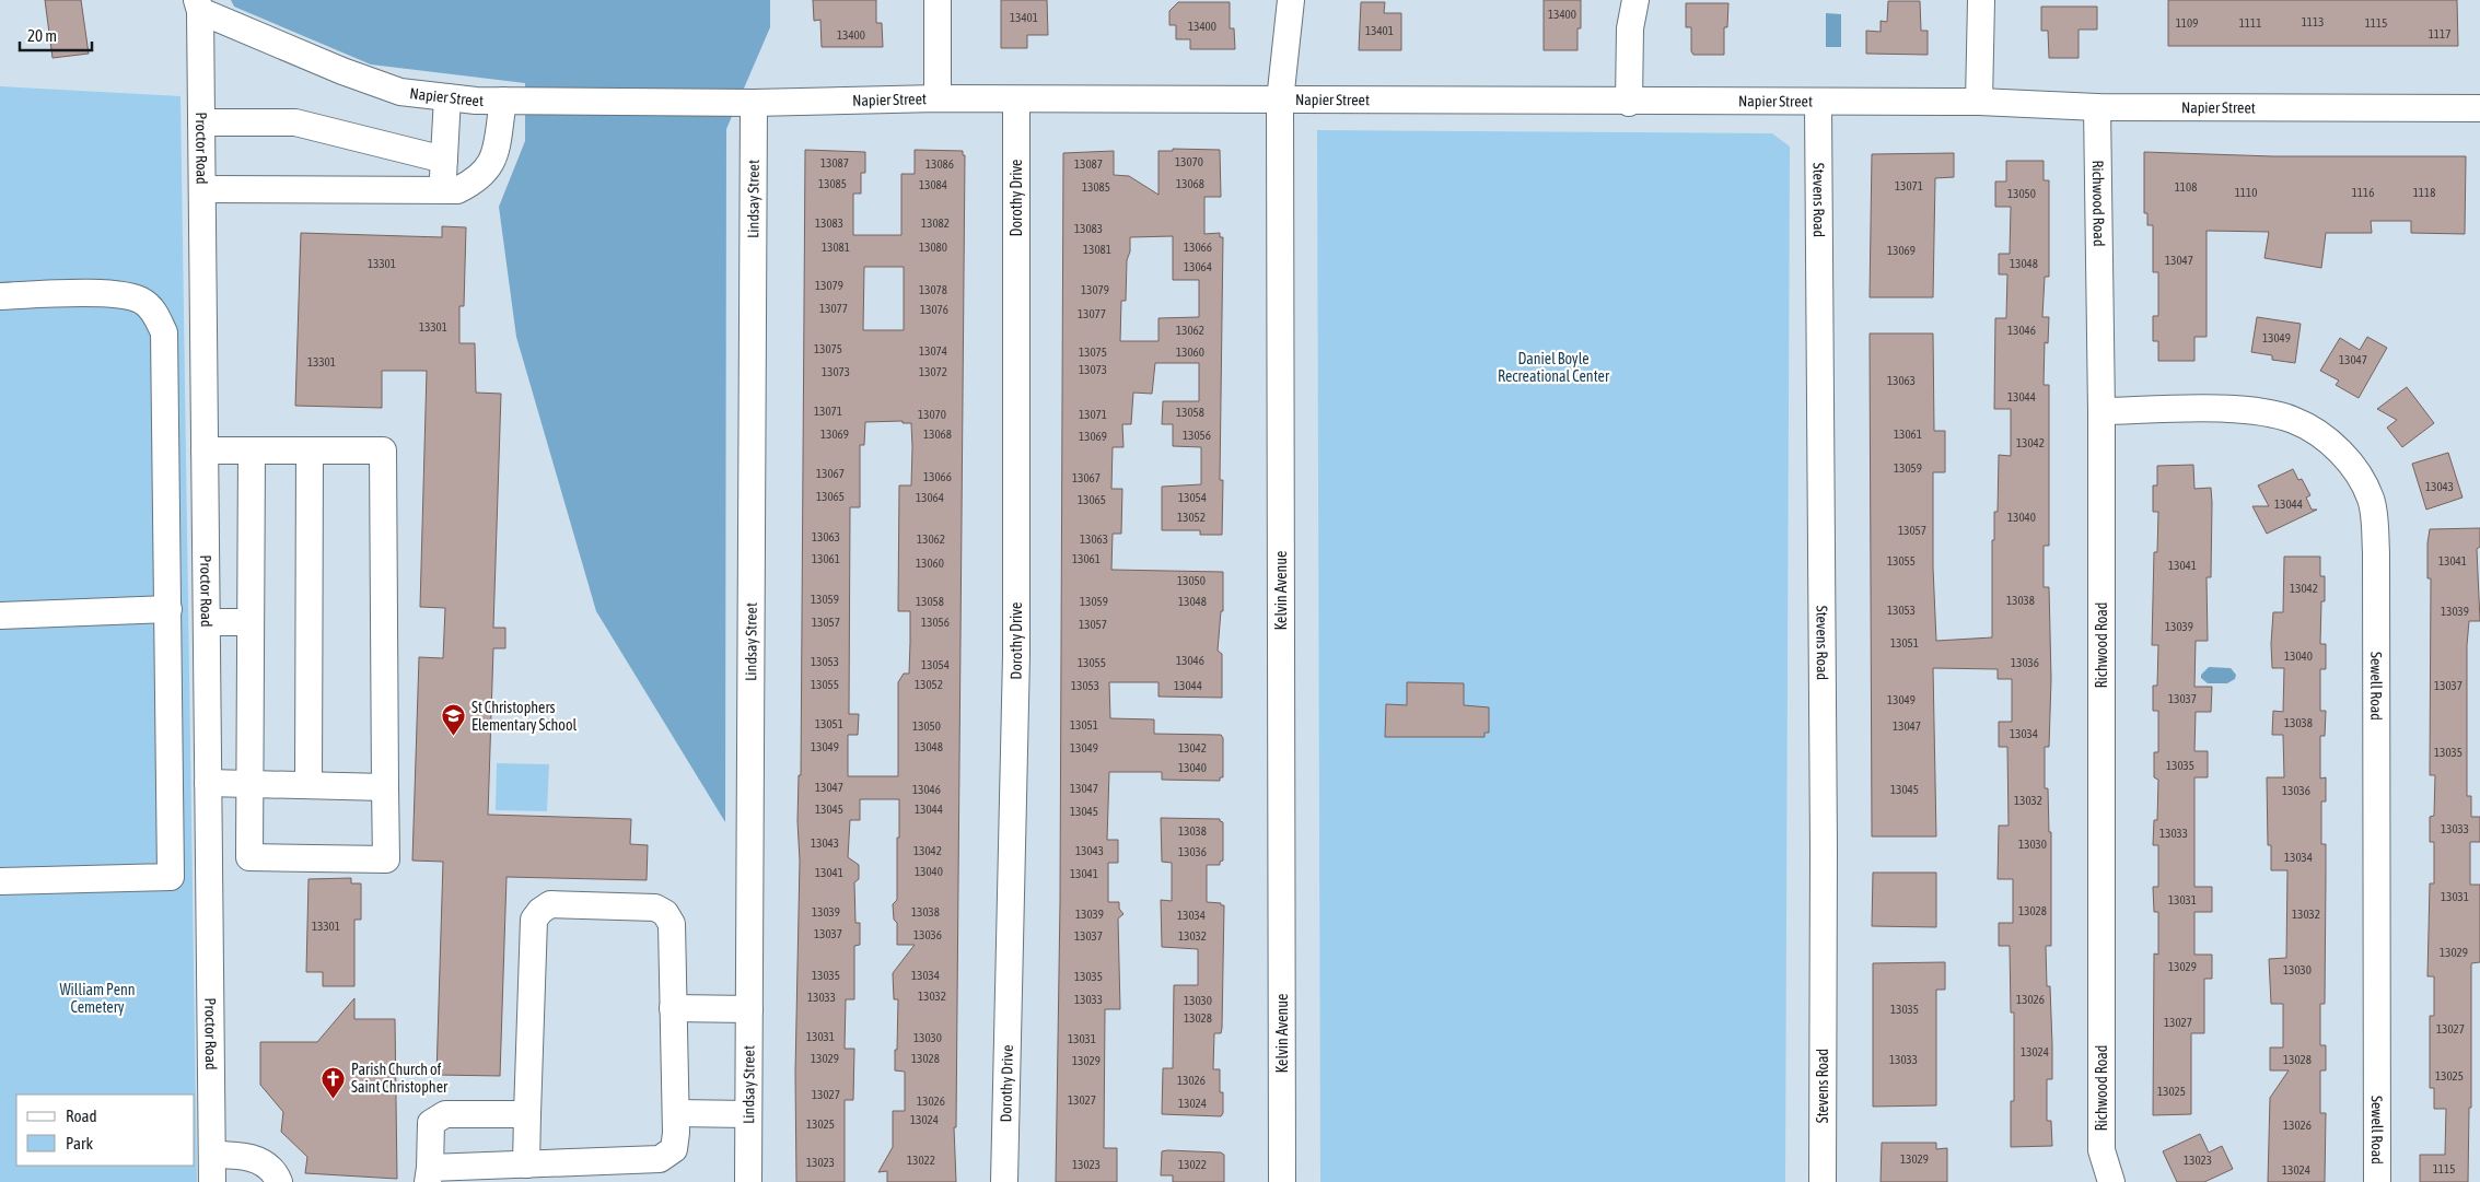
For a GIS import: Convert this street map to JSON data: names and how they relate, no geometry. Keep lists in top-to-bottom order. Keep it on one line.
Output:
{"streets":{"street":["Napier Street","Proctor Road","Dorothy Drive","Lindsay Street","Stevens Road","Richwood Road","Kelvin Avenue","Sewell Road"]},"crossings":[["Napier Street","Proctor Road"],["Napier Street","Dorothy Drive"],["Napier Street","Lindsay Street"],["Napier Street","Stevens Road"],["Napier Street","Richwood Road"],["Napier Street","Kelvin Avenue"],["Richwood Road","Sewell Road"]],"parks":["Daniel Boyle Recreational Center","William Penn Cemetery"],"places":{"school or university":["St Christophers Elementary School"],"church":["Parish Church of Saint Christopher"]},"house_numbers":["13400","13401","1113","1109","1111","1115","13400","13401","1117","13400","13070","13087","13086","13087","13085","13068","13084","13071","13085","1108","1110","1116","1118","13050","13083","13082","13083","13081","13080","13066","13081","13069","13047","13301","13048","13064","13079","13078","13079","13077","13076","13077","13301","13062","13046","13049","13075","13074","13075","13060","13047","13301","13073","13073","13072","13063","13044","13071","13058","13070","13071","13069","13068","13061","13056","13069","13042","13059","13067","13066","13067","13043","13065","13064","13054","13065","13044","13052","13040","13057","13063","13062","13063","13061","13061","13055","13041","13060","13041","13050","13042","13059","13038","13058","13059","13048","13053","13039","13057","13056","13057","13039","13051","13040","13046","13053","13055","13036","13054","13055","13052","13053","13044","13037","13037","13049","13038","13051","13051","13050","13047","13034","13049","13048","13049","13042","13035","13035","13040","13047","13047","13046","13045","13036","13032","13045","13044","13045","13033","13038","13033","13043","13030","13042","13043","13036","13034","13040","13041","13041","13031","13031","13028","13039","13038","13039","13032","13034","13301","13037","13036","13037","13032","13029","13029","13030","13035","13034","13035","13032","13033","13033","13026","13030","13035","13028","13027","13027","13031","13030","13031","13024","13029","13028","13033","13028","13029","13025","13026","13025","13027","13027","13026","13024","13024","13025","13026","13029","13022","13023","13023","13023","13022","1115","13024"],"legend":["Road","Park"],"scale_bar":"20 m"}
